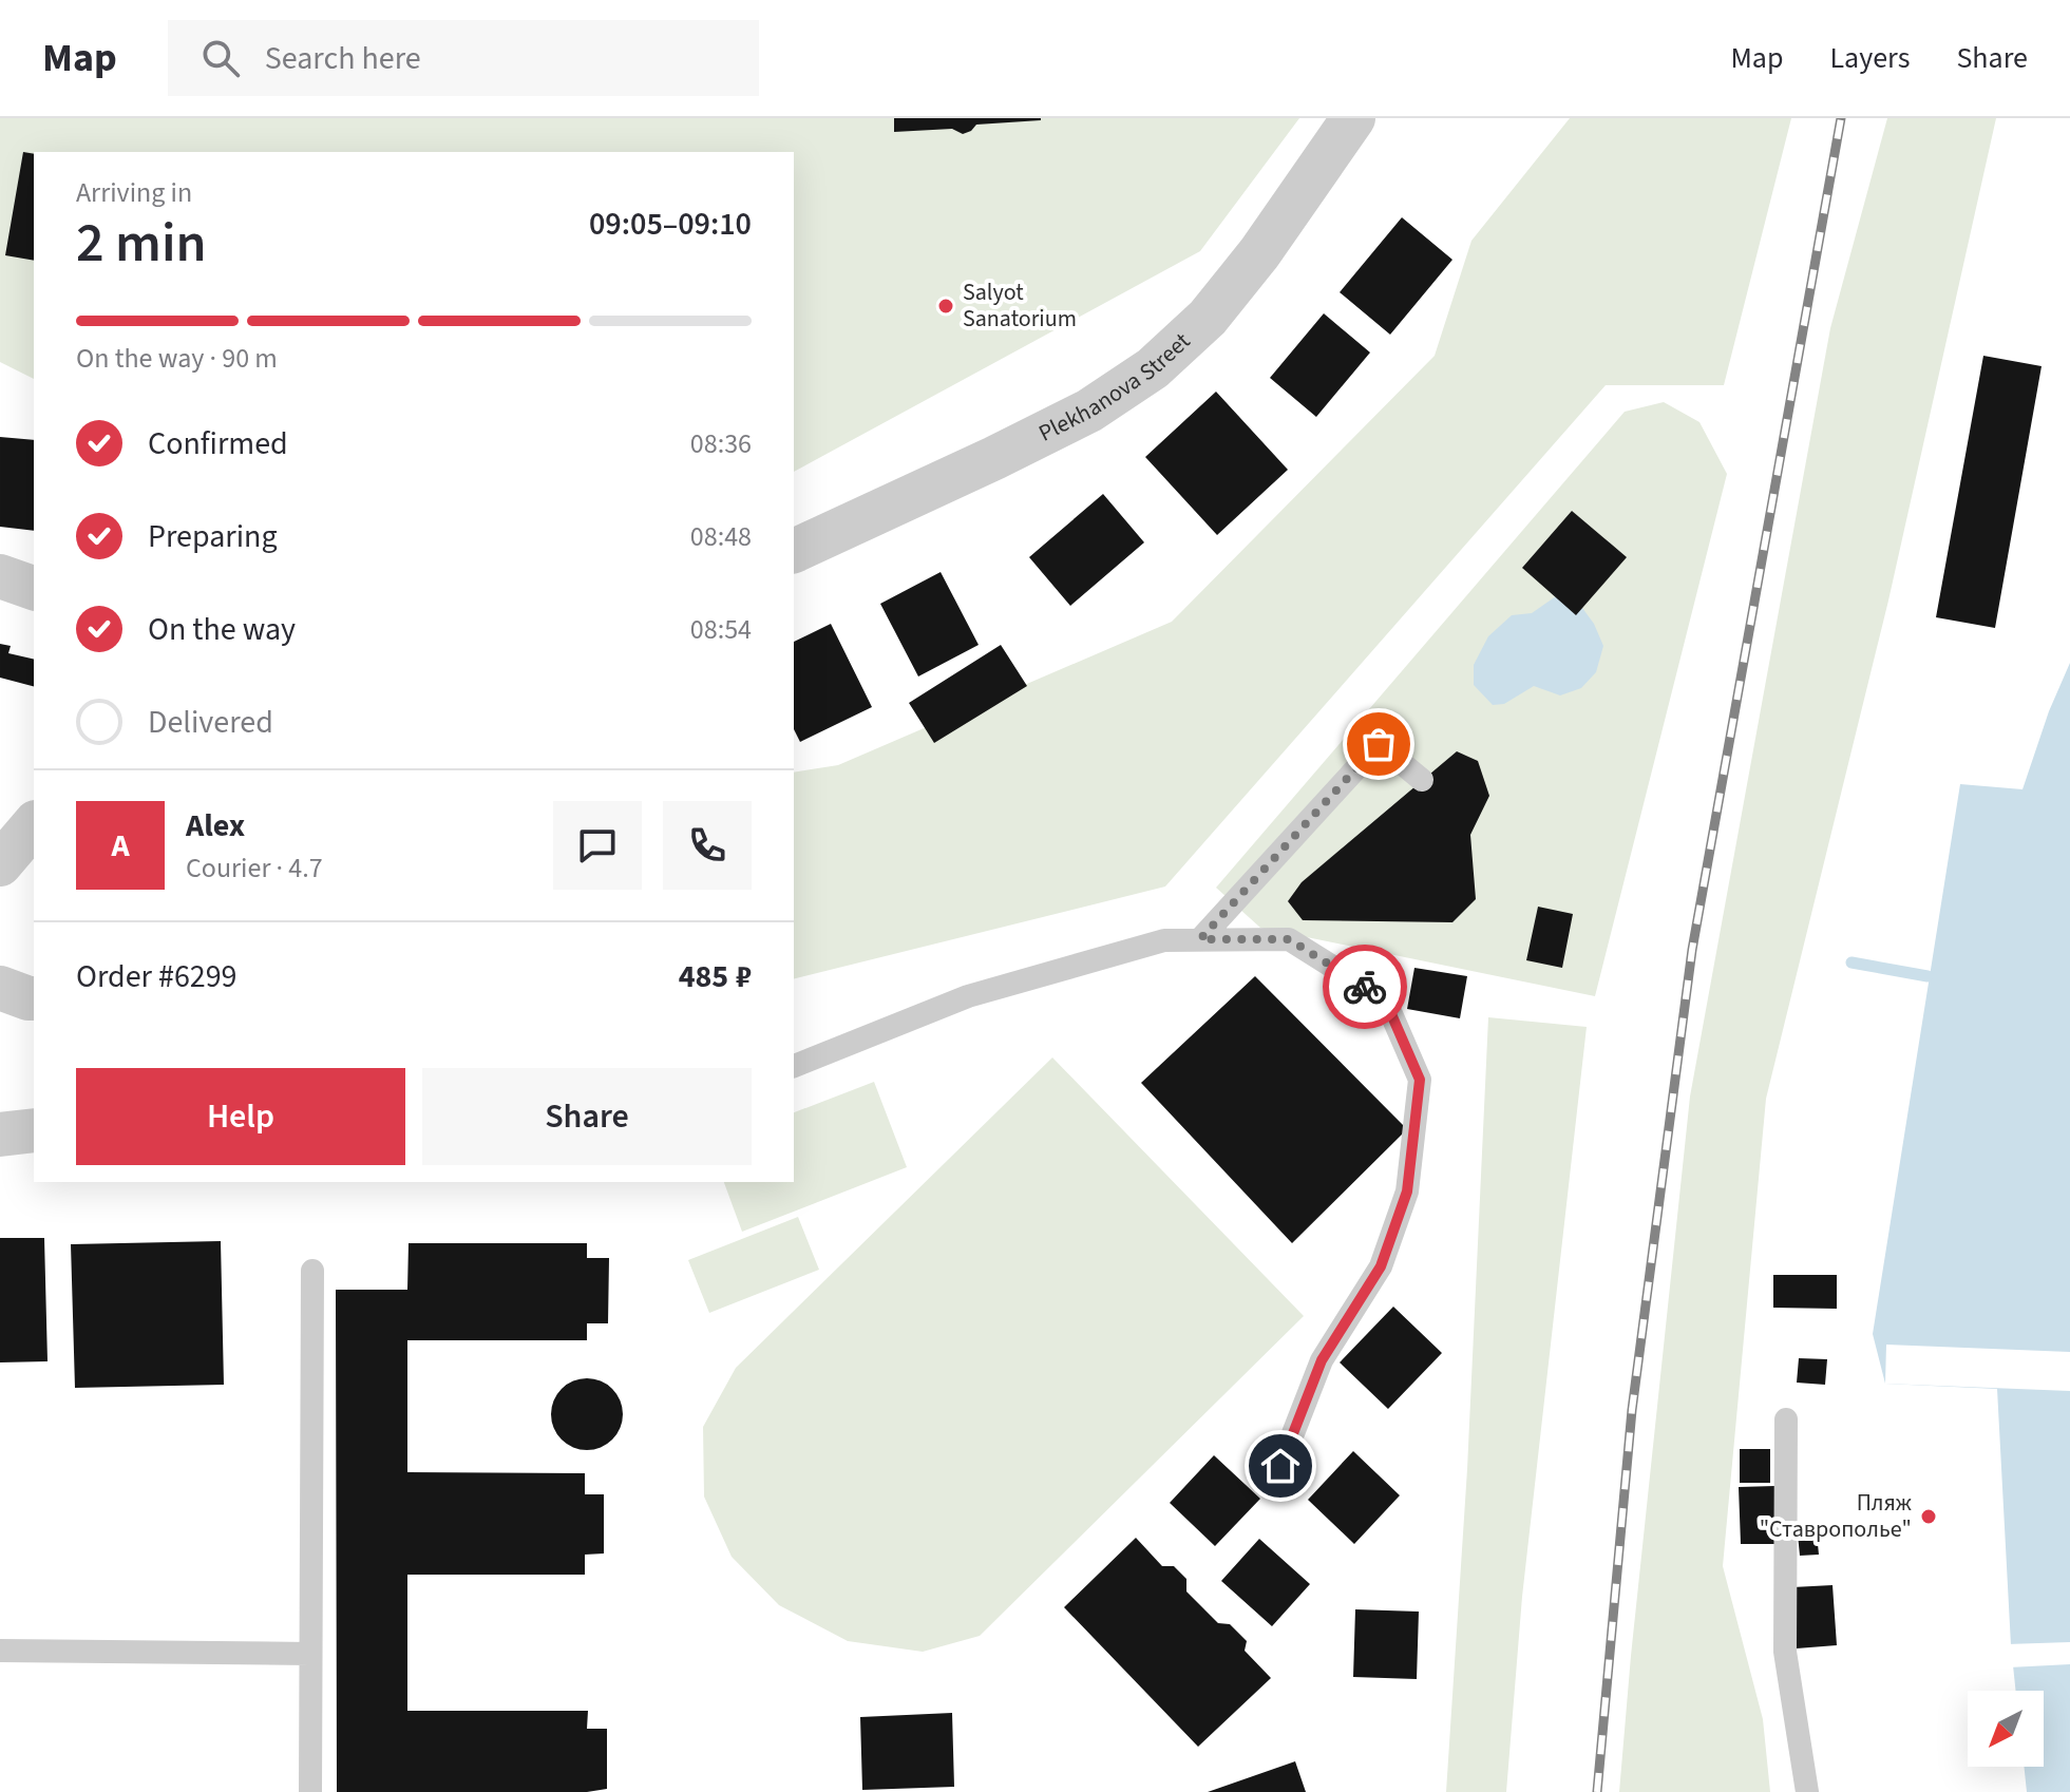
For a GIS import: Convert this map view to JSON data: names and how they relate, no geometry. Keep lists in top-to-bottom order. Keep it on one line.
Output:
{"streets":{"street":["Plekhanova Street"]},"places":["Salyot Sanatorium","Пляж \"Ставрополье\""],"north":"bottom left","page":{"header":"Map","search":"Search here","nav":["Map","Layers","Share"],"heading":["2 min","Arriving in","09:05–09:10"],"panel":["Alex","Courier · 4.7","Order #6299","485 ₽"],"bar":"On the way · 90 m","list":[["Confirmed","08:36"],["Preparing","08:48"],["On the way","08:54"],"Delivered"],"round":"A","buttons":["Help","Share"]}}
